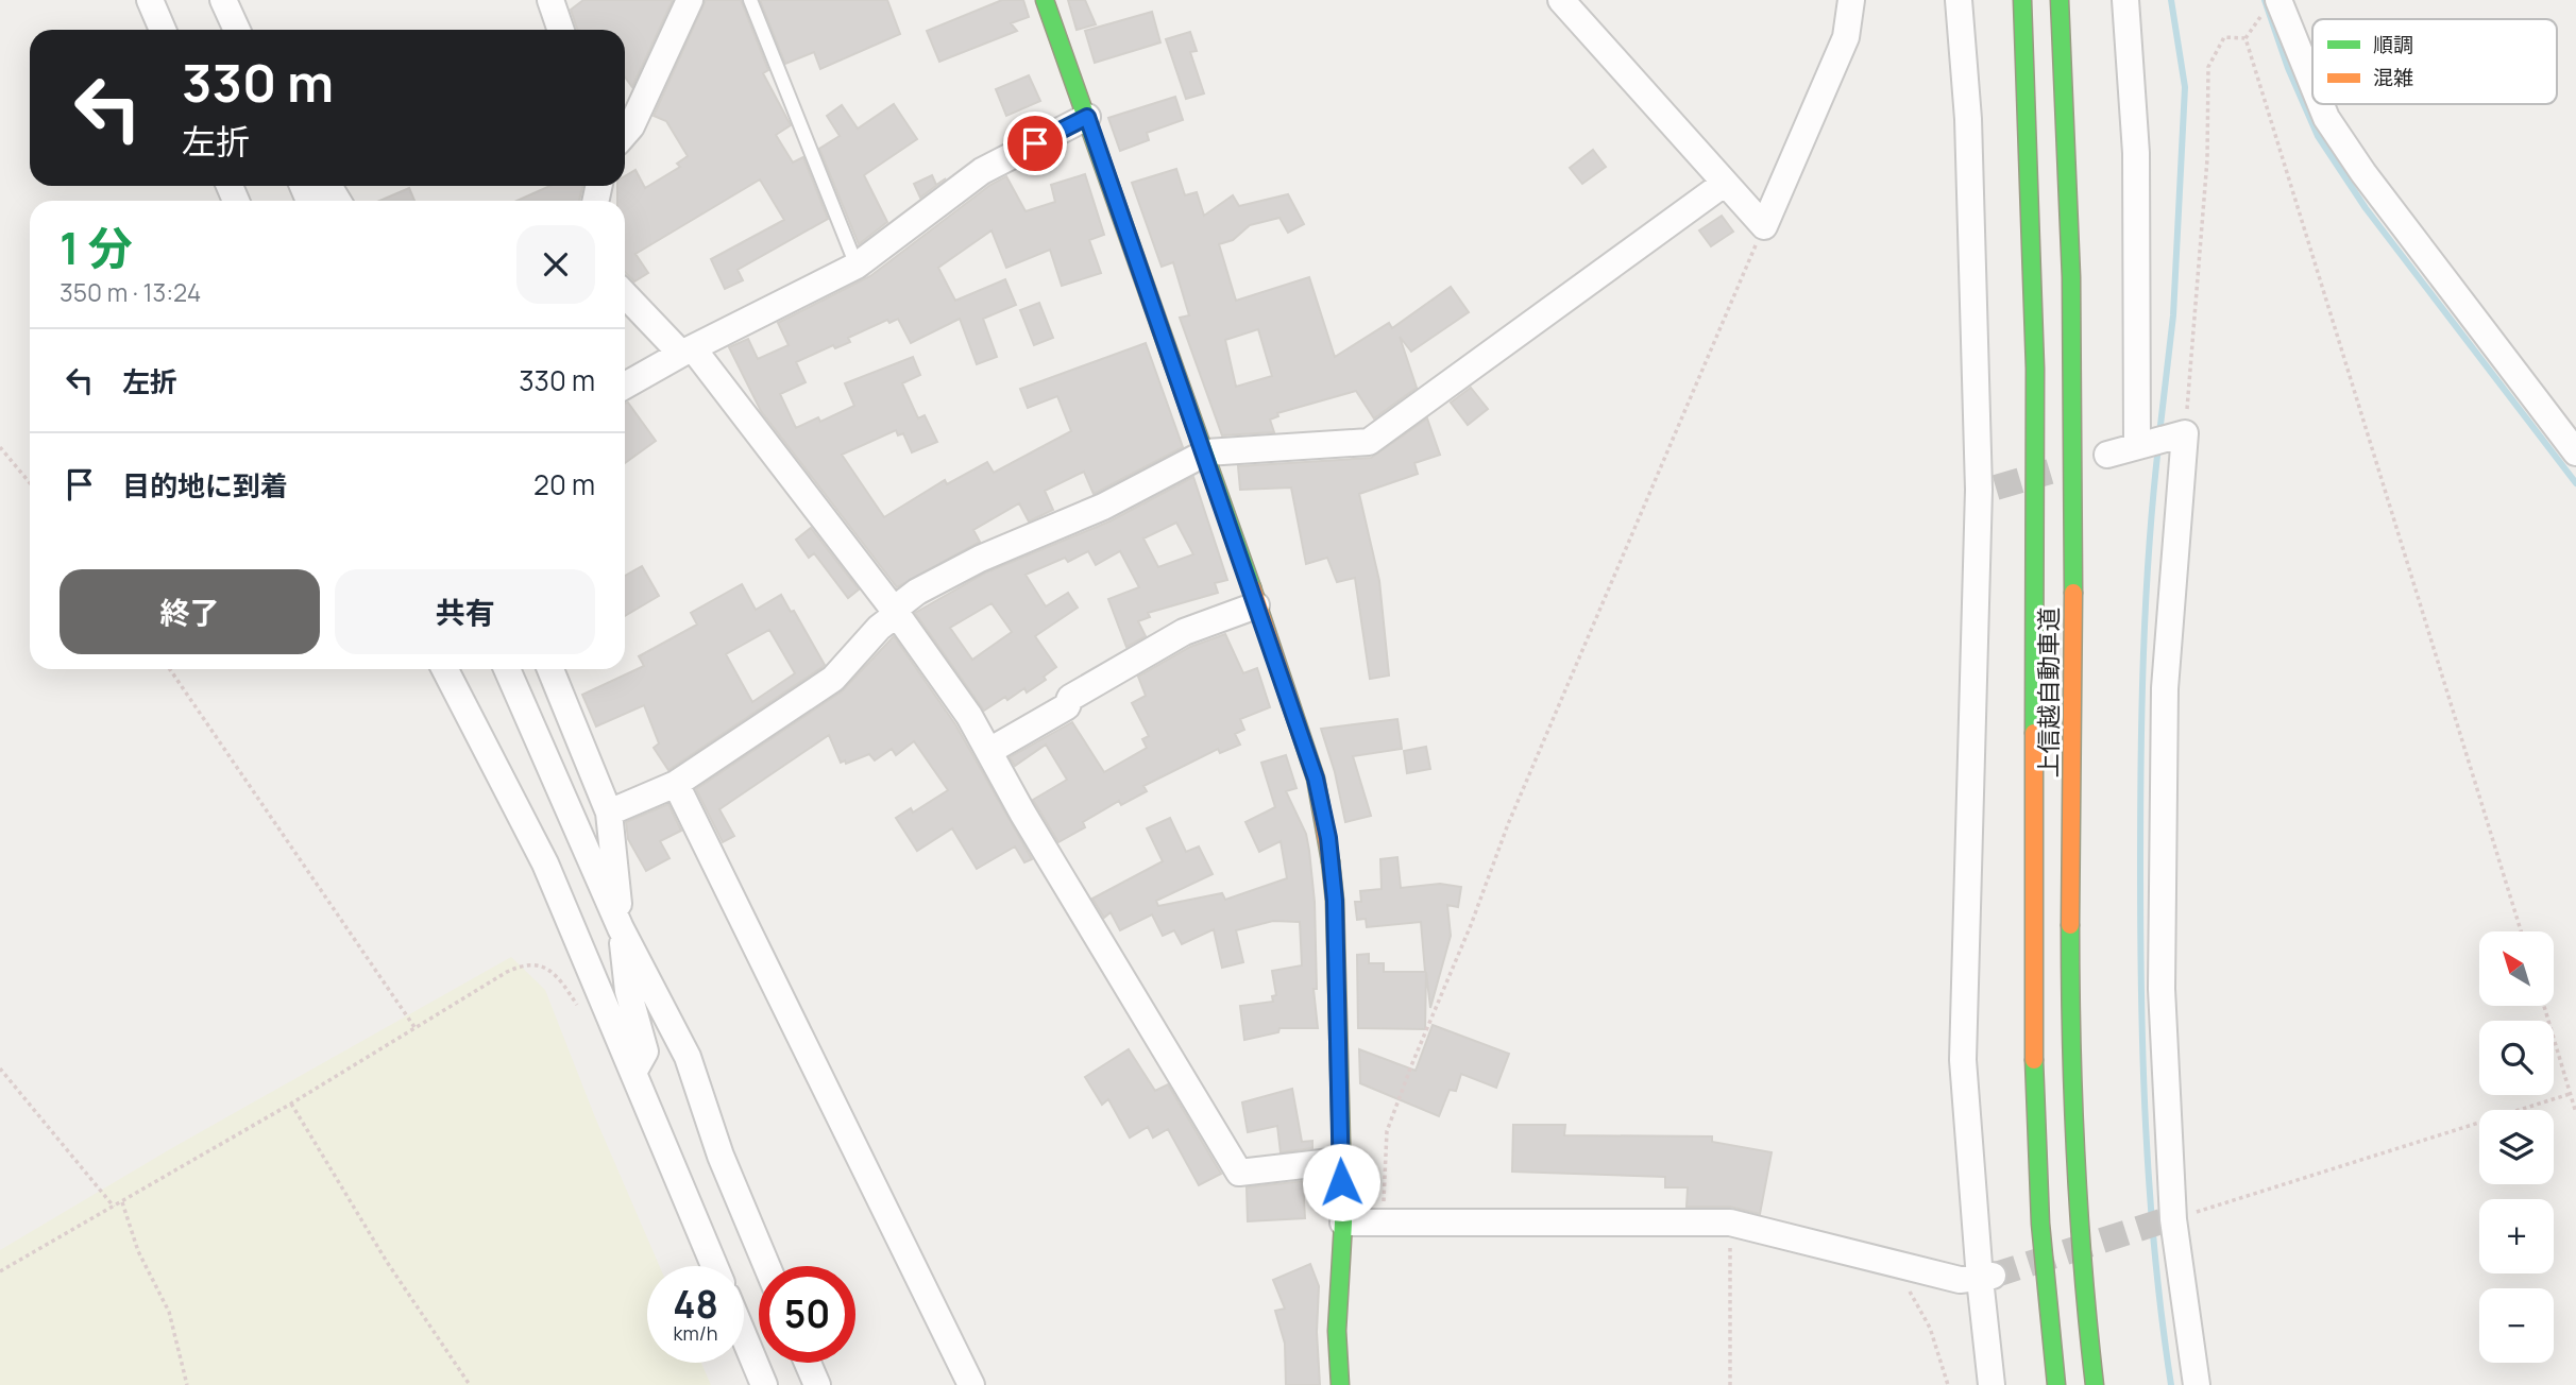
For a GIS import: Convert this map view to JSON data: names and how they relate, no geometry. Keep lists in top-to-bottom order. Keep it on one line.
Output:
{"streets":{"main road":["上信越自動車道"]},"legend":["順調","混雑"],"north":"top left","page":{"turn":["330 m","左折"],"heading":["1 分","350 m · 13:24"],"list":[{"name":"左折","value":"330 m"},{"name":"目的地に到着","value":"20 m"}],"buttons":["終了","共有"],"map_buttons":["+","−"],"speed":"48 km/h","limit":"50"}}
